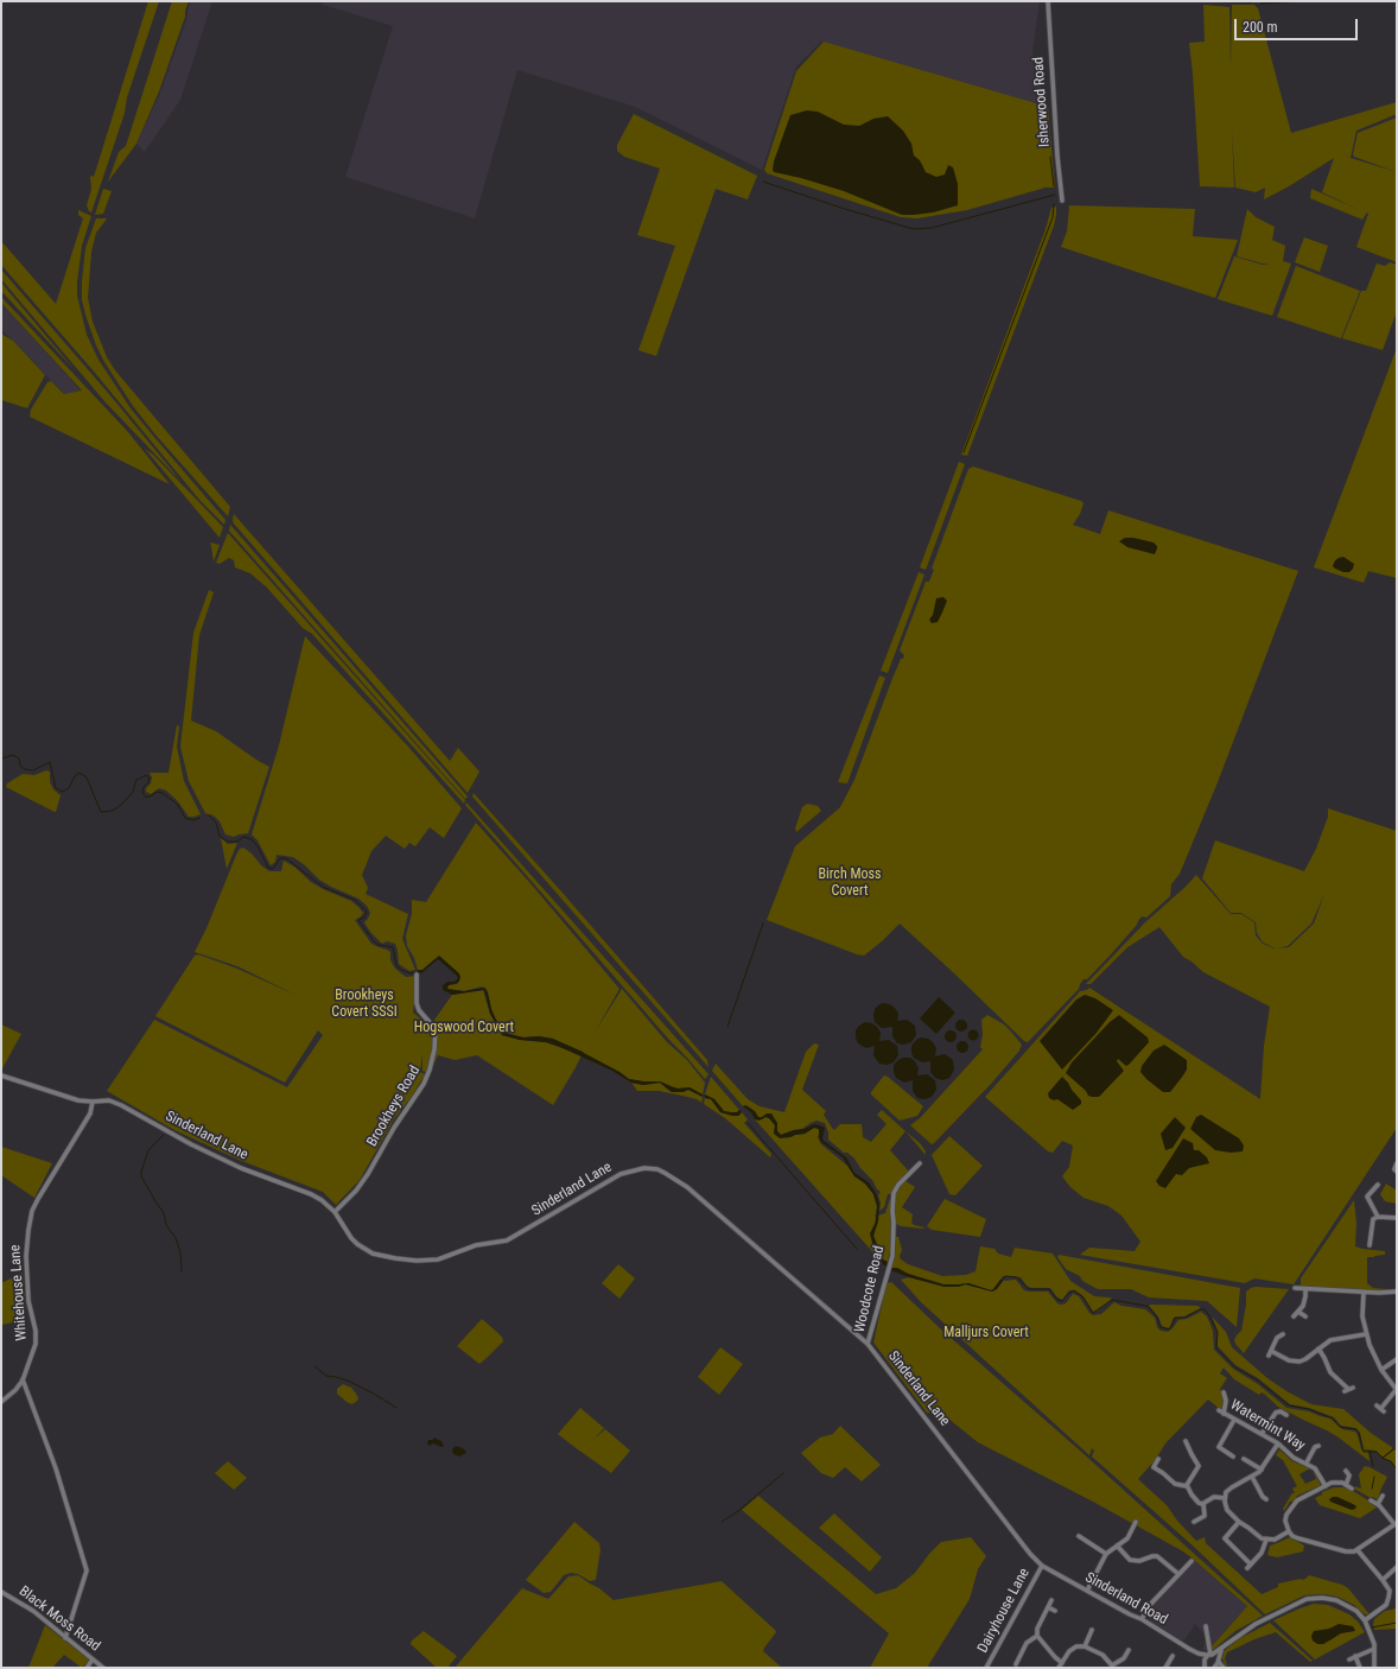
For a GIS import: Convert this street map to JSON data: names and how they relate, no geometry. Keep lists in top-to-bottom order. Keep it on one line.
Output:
{"streets":{"street":["Isherwood Road","Brookheys Road","Sinderland Lane","Woodcote Road","Whitehouse Lane","Watermint Way","Sinderland Road","Dairyhouse Lane","Black Moss Road"]},"crossings":[["Brookheys Road","Sinderland Lane"],["Sinderland Lane","Woodcote Road"],["Sinderland Lane","Whitehouse Lane"],["Sinderland Lane","Sinderland Road"],["Sinderland Lane","Dairyhouse Lane"],["Sinderland Road","Dairyhouse Lane"]],"parks":["Birch Moss Covert","Brookheys Covert SSSI","Hogswood Covert","Malljurs Covert"],"scale_bar":"200 m"}
